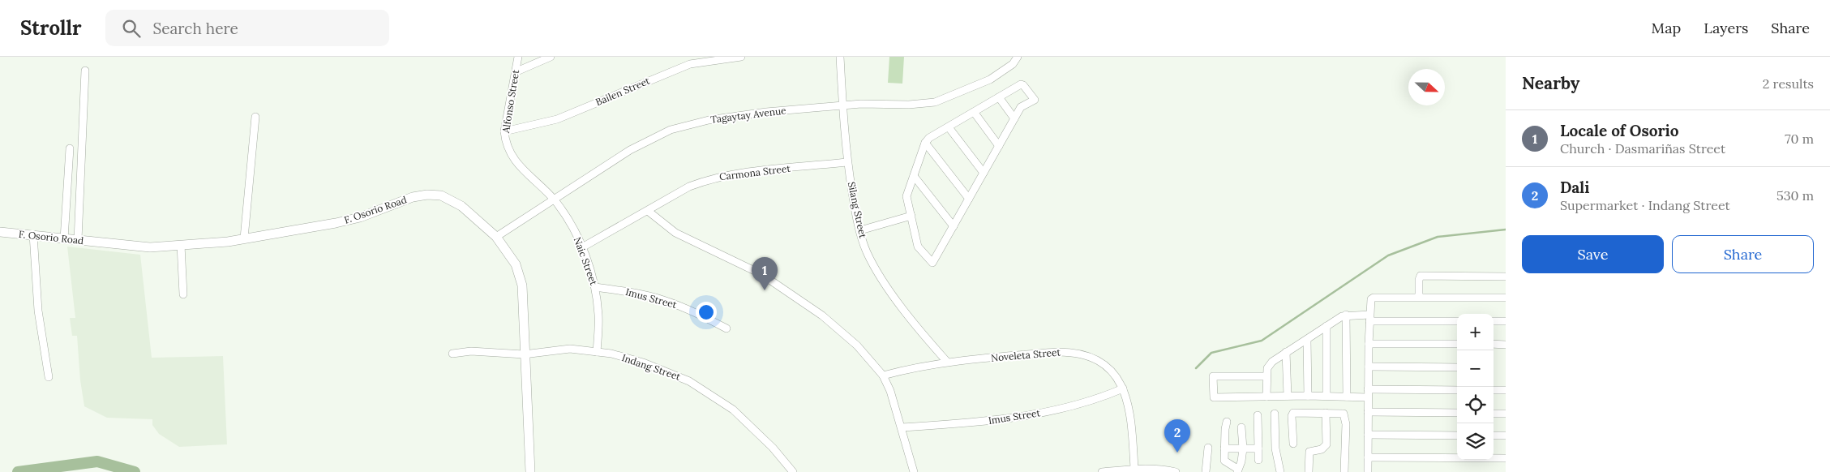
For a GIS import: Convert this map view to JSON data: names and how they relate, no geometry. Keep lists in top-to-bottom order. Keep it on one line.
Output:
{"streets":{"street":["Bailen Street","Alfonso Street","Tagaytay Avenue","Carmona Street","F. Osorio Road","Silang Street","Naic Street","Imus Street","Noveleta Street","Indang Street"]},"crossings":[["Bailen Street","Alfonso Street"],["Alfonso Street","Tagaytay Avenue"],["Alfonso Street","Naic Street"],["Tagaytay Avenue","F. Osorio Road"],["Tagaytay Avenue","Silang Street"],["Tagaytay Avenue","Naic Street"],["Carmona Street","Silang Street"],["Carmona Street","Naic Street"],["F. Osorio Road","Indang Street"],["Silang Street","Noveleta Street"],["Naic Street","Imus Street"],["Naic Street","Indang Street"],["Imus Street","Noveleta Street"]],"north":"right","page":{"header":"Strollr","search":"Search here","nav":["Map","Layers","Share"],"heading":["Nearby","2 results"],"list":[{"mark":"1","name":"Locale of Osorio","note":"Church · Dasmariñas Street","value":"70 m"},{"mark":"2","name":"Dali","note":"Supermarket · Indang Street","value":"530 m"}],"buttons":["Save","Share"],"pins":["1","2"],"map_buttons":["+","−"]}}
